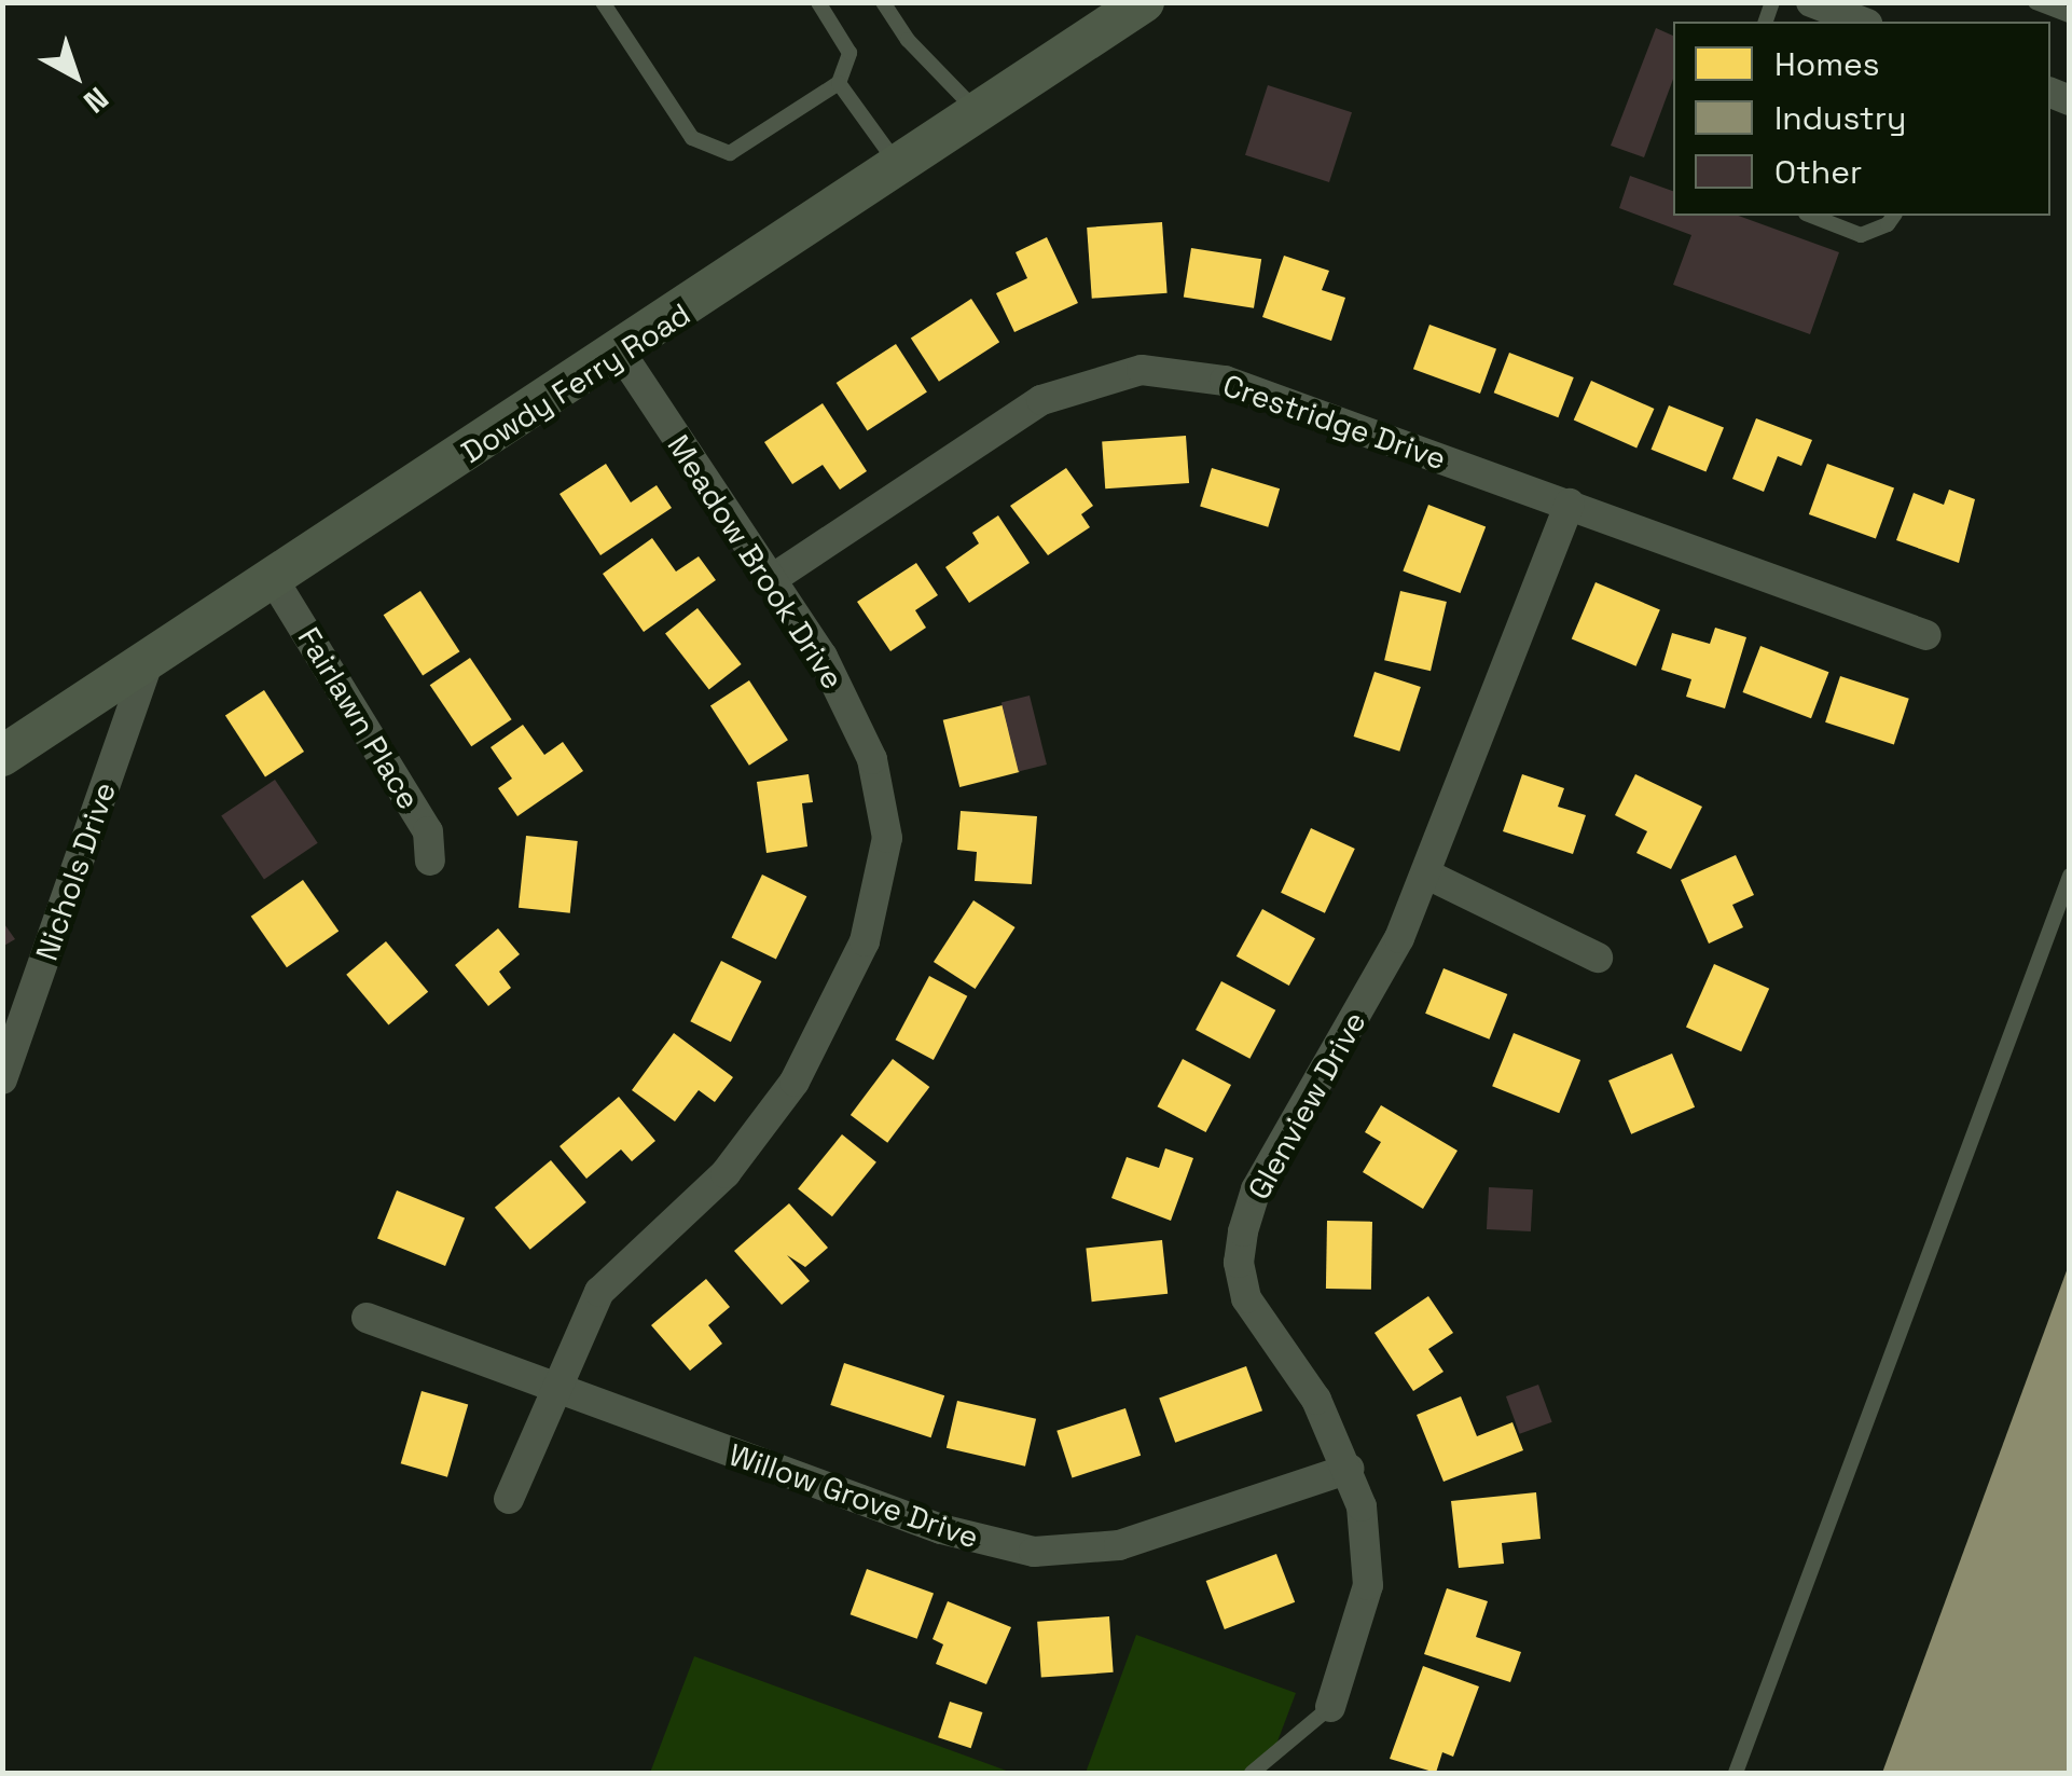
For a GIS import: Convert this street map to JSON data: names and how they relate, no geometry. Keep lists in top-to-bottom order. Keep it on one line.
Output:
{"streets":{"street":["Dowdy Ferry Road","Crestridge Drive","Meadow Brook Drive","Fairlawn Place","Nichols Drive","Glenview Drive","Willow Grove Drive"]},"crossings":[["Dowdy Ferry Road","Meadow Brook Drive"],["Dowdy Ferry Road","Fairlawn Place"],["Dowdy Ferry Road","Nichols Drive"],["Crestridge Drive","Meadow Brook Drive"],["Crestridge Drive","Glenview Drive"],["Meadow Brook Drive","Willow Grove Drive"],["Glenview Drive","Willow Grove Drive"]],"legend":["Homes","Industry","Other"],"north":"bottom right"}
